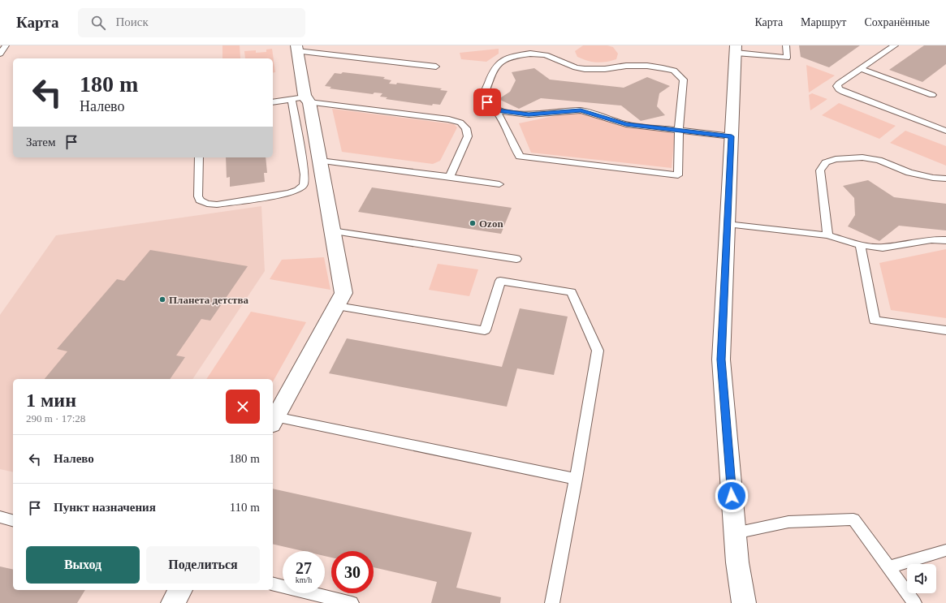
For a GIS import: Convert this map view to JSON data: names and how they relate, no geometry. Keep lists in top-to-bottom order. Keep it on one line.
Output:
{"places":["Ozon","Планета детства"],"page":{"header":"Карта","search":"Поиск","nav":["Карта","Маршрут","Сохранённые"],"turn":["180 m","Налево"],"then":"Затем","heading":["1 мин","290 m · 17:28"],"list":[{"name":"Налево","value":"180 m"},{"name":"Пункт назначения","value":"110 m"}],"buttons":["Выход","Поделиться"],"speed":"27 km/h","limit":"30"}}
